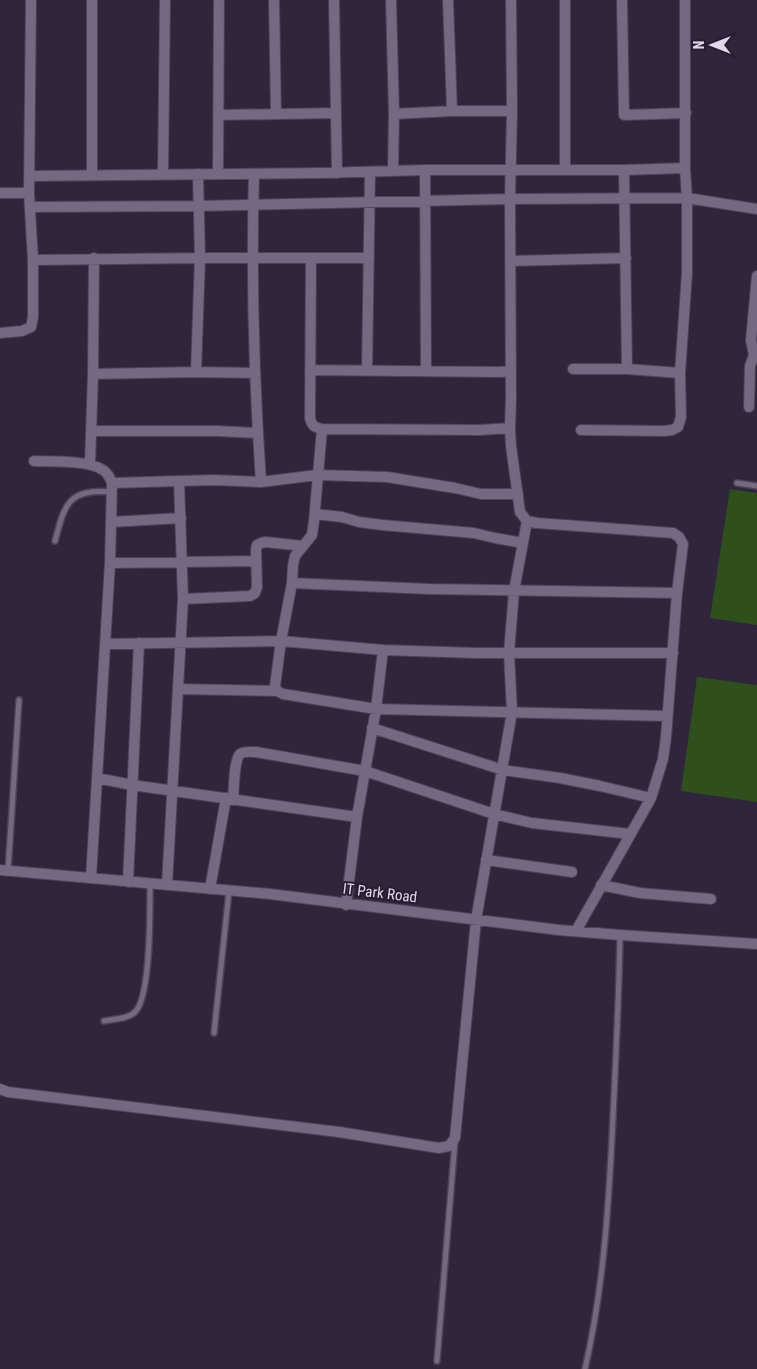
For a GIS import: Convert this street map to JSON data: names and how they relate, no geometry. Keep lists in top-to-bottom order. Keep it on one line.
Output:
{"streets":{"street":["IT Park Road"]},"north":"left"}
